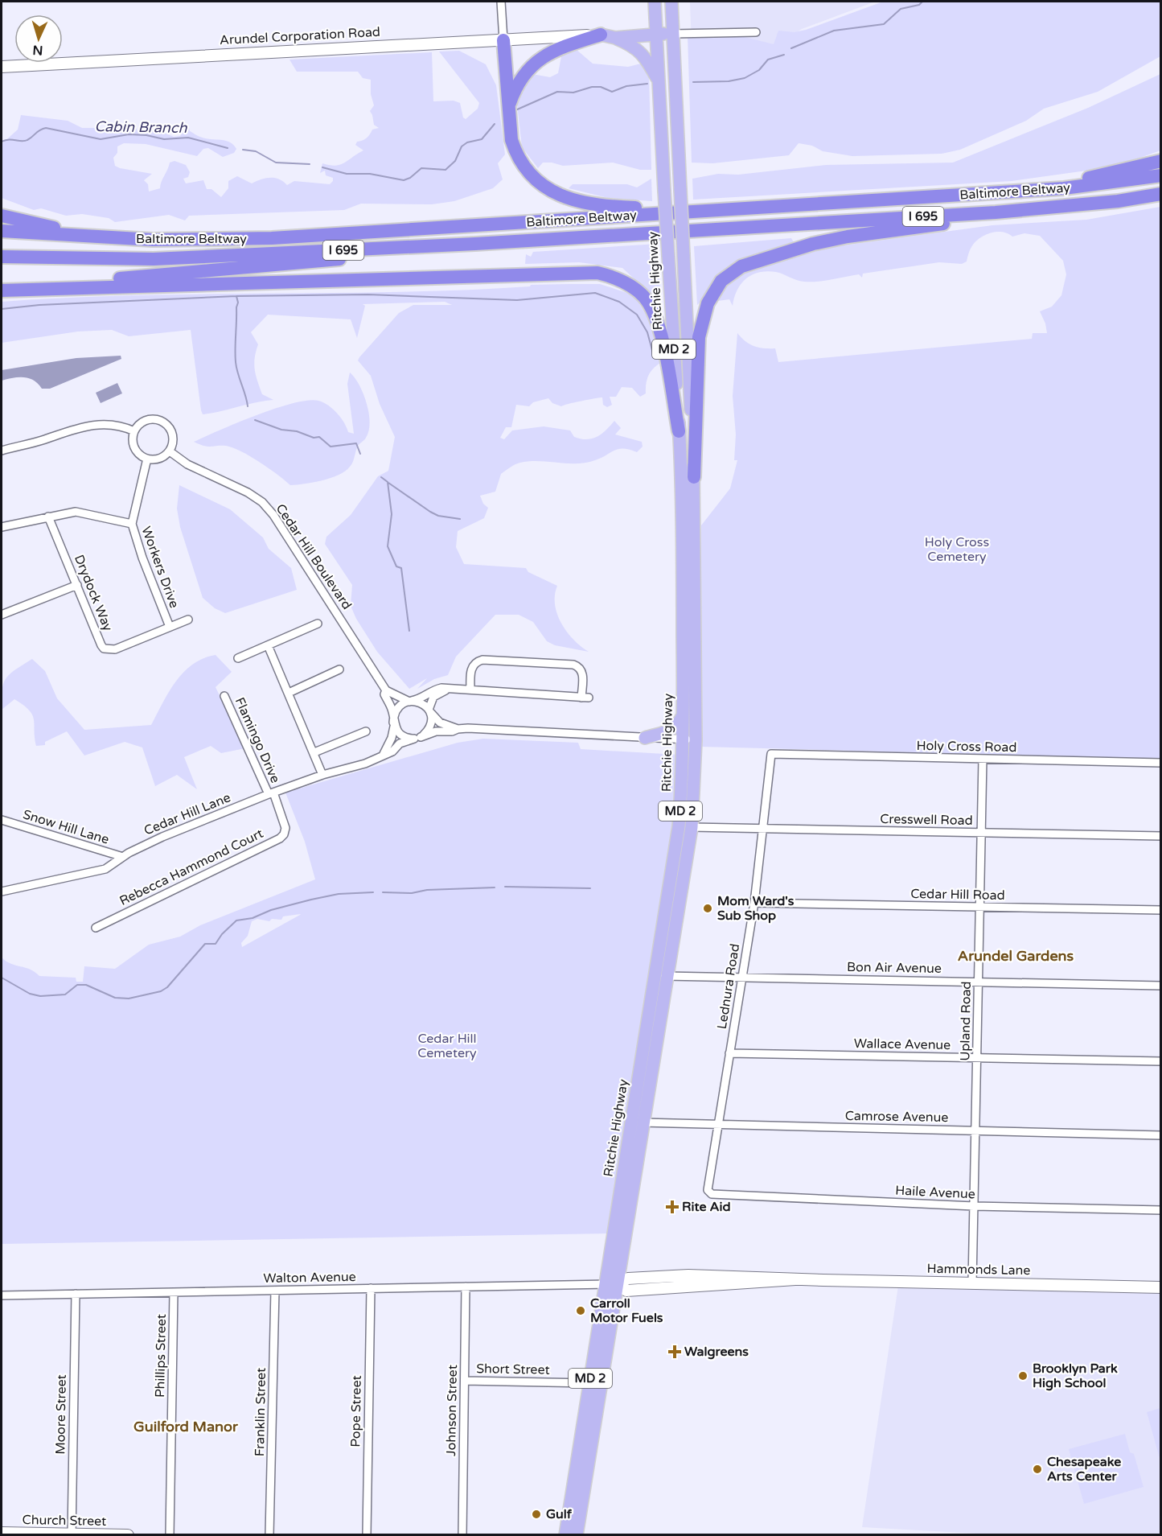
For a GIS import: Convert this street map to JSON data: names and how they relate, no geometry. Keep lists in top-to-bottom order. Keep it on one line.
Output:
{"streets":{"highway":["Baltimore Beltway","I 695"],"main road":["Arundel Corporation Road","Ritchie Highway","MD 2"],"street":["Cedar Hill Boulevard","Workers Drive","Drydock Way","Flamingo Drive","Holy Cross Road","Cedar Hill Lane","Cresswell Road","Snow Hill Lane","Rebecca Hammond Court","Cedar Hill Road","Bon Air Avenue","Lednura Road","Upland Road","Wallace Avenue","Camrose Avenue","Haile Avenue","Hammonds Lane","Walton Avenue","Phillips Street","Short Street","Johnson Street","Pope Street","Franklin Street","Moore Street","Church Street"]},"crossings":[["Arundel Corporation Road","Ritchie Highway"],["Ritchie Highway","Cresswell Road"],["Ritchie Highway","Bon Air Avenue"],["Ritchie Highway","Camrose Avenue"],["Ritchie Highway","Hammonds Lane"],["Ritchie Highway","Walton Avenue"],["Ritchie Highway","Short Street"],["Cedar Hill Boulevard","Workers Drive"],["Cedar Hill Boulevard","Cedar Hill Lane"],["Workers Drive","Drydock Way"],["Flamingo Drive","Cedar Hill Lane"],["Flamingo Drive","Rebecca Hammond Court"],["Holy Cross Road","Lednura Road"],["Holy Cross Road","Upland Road"],["Cedar Hill Lane","Snow Hill Lane"],["Cedar Hill Lane","Rebecca Hammond Court"],["Cresswell Road","Lednura Road"],["Cresswell Road","Upland Road"],["Cedar Hill Road","Lednura Road"],["Cedar Hill Road","Upland Road"],["Bon Air Avenue","Lednura Road"],["Bon Air Avenue","Upland Road"],["Lednura Road","Wallace Avenue"],["Lednura Road","Camrose Avenue"],["Lednura Road","Haile Avenue"],["Upland Road","Wallace Avenue"],["Upland Road","Camrose Avenue"],["Upland Road","Haile Avenue"],["Upland Road","Hammonds Lane"],["Hammonds Lane","Walton Avenue"],["Walton Avenue","Phillips Street"],["Walton Avenue","Johnson Street"],["Walton Avenue","Pope Street"],["Walton Avenue","Franklin Street"],["Walton Avenue","Moore Street"],["Short Street","Johnson Street"],["Moore Street","Church Street"]],"districts":["Arundel Gardens","Guilford Manor"],"water":["Cabin Branch"],"parks":["Holy Cross Cemetery","Cedar Hill Cemetery"],"places":{"other":["Mom Ward's Sub Shop","Carroll Motor Fuels","Brooklyn Park High School","Chesapeake Arts Center","Gulf"],"health":["Rite Aid","Walgreens"]},"north":"bottom"}
